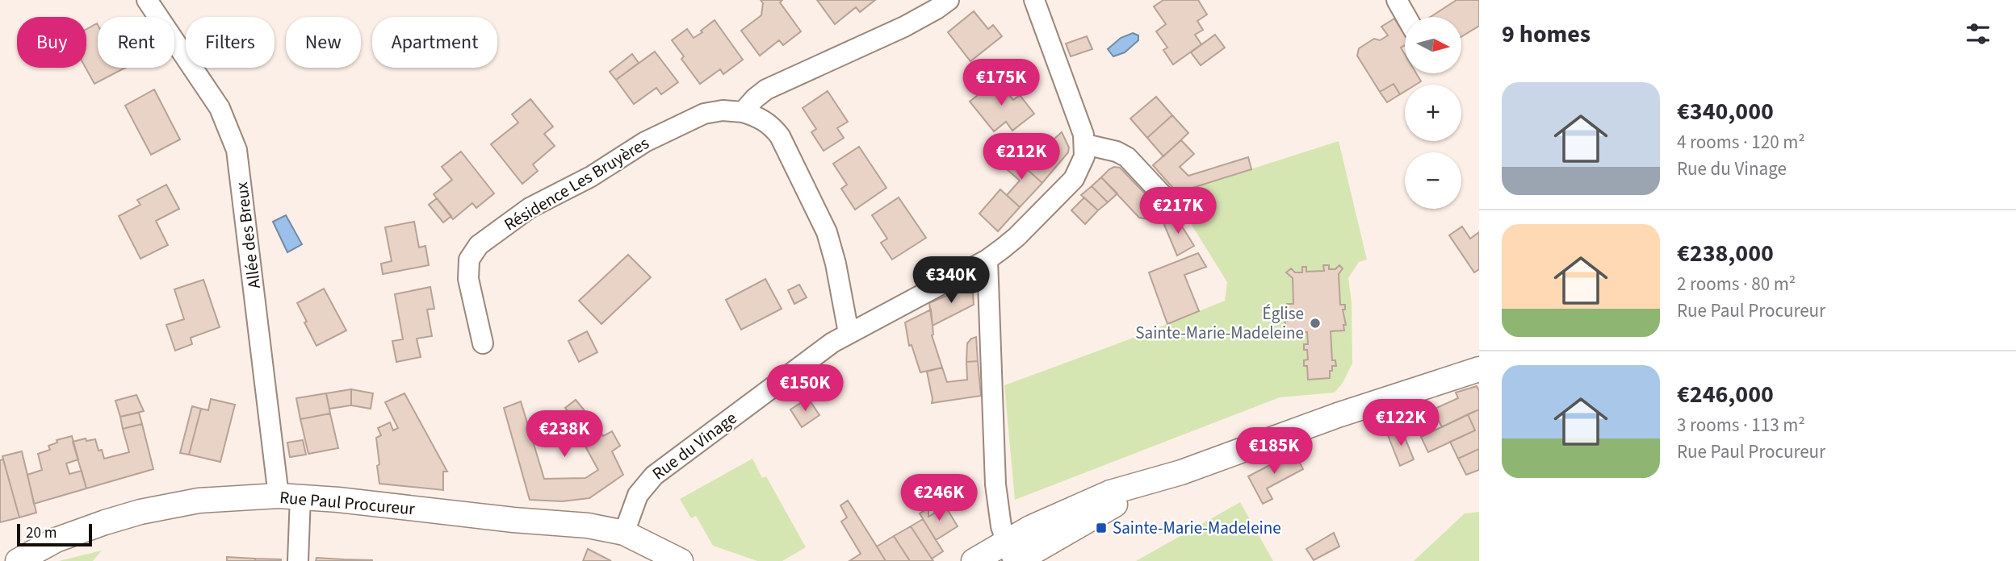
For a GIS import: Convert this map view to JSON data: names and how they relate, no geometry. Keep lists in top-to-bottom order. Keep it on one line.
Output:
{"streets":{"street":["Résidence Les Bruyères","Allée des Breux","Rue du Vinage","Rue Paul Procureur"]},"crossings":[["Résidence Les Bruyères","Rue du Vinage"],["Allée des Breux","Rue Paul Procureur"],["Rue du Vinage","Rue Paul Procureur"]],"places":{"other":["Église Sainte-Marie-Madeleine"],"transit":["Sainte-Marie-Madeleine"]},"scale_bar":"20 m","north":"right","page":{"heading":"9 homes","map_buttons":["+","−"],"chip":["Buy","Rent","Filters","New","Apartment"],"price":["€175K","€212K","€217K","€340K","€150K","€122K","€238K","€185K","€246K"],"list":[{"name":"€340,000","note":"4 rooms · 120 m² · Rue du Vinage"},{"name":"€238,000","note":"2 rooms · 80 m² · Rue Paul Procureur"},{"name":"€246,000","note":"3 rooms · 113 m² · Rue Paul Procureur"}],"scale":"20 m"}}
